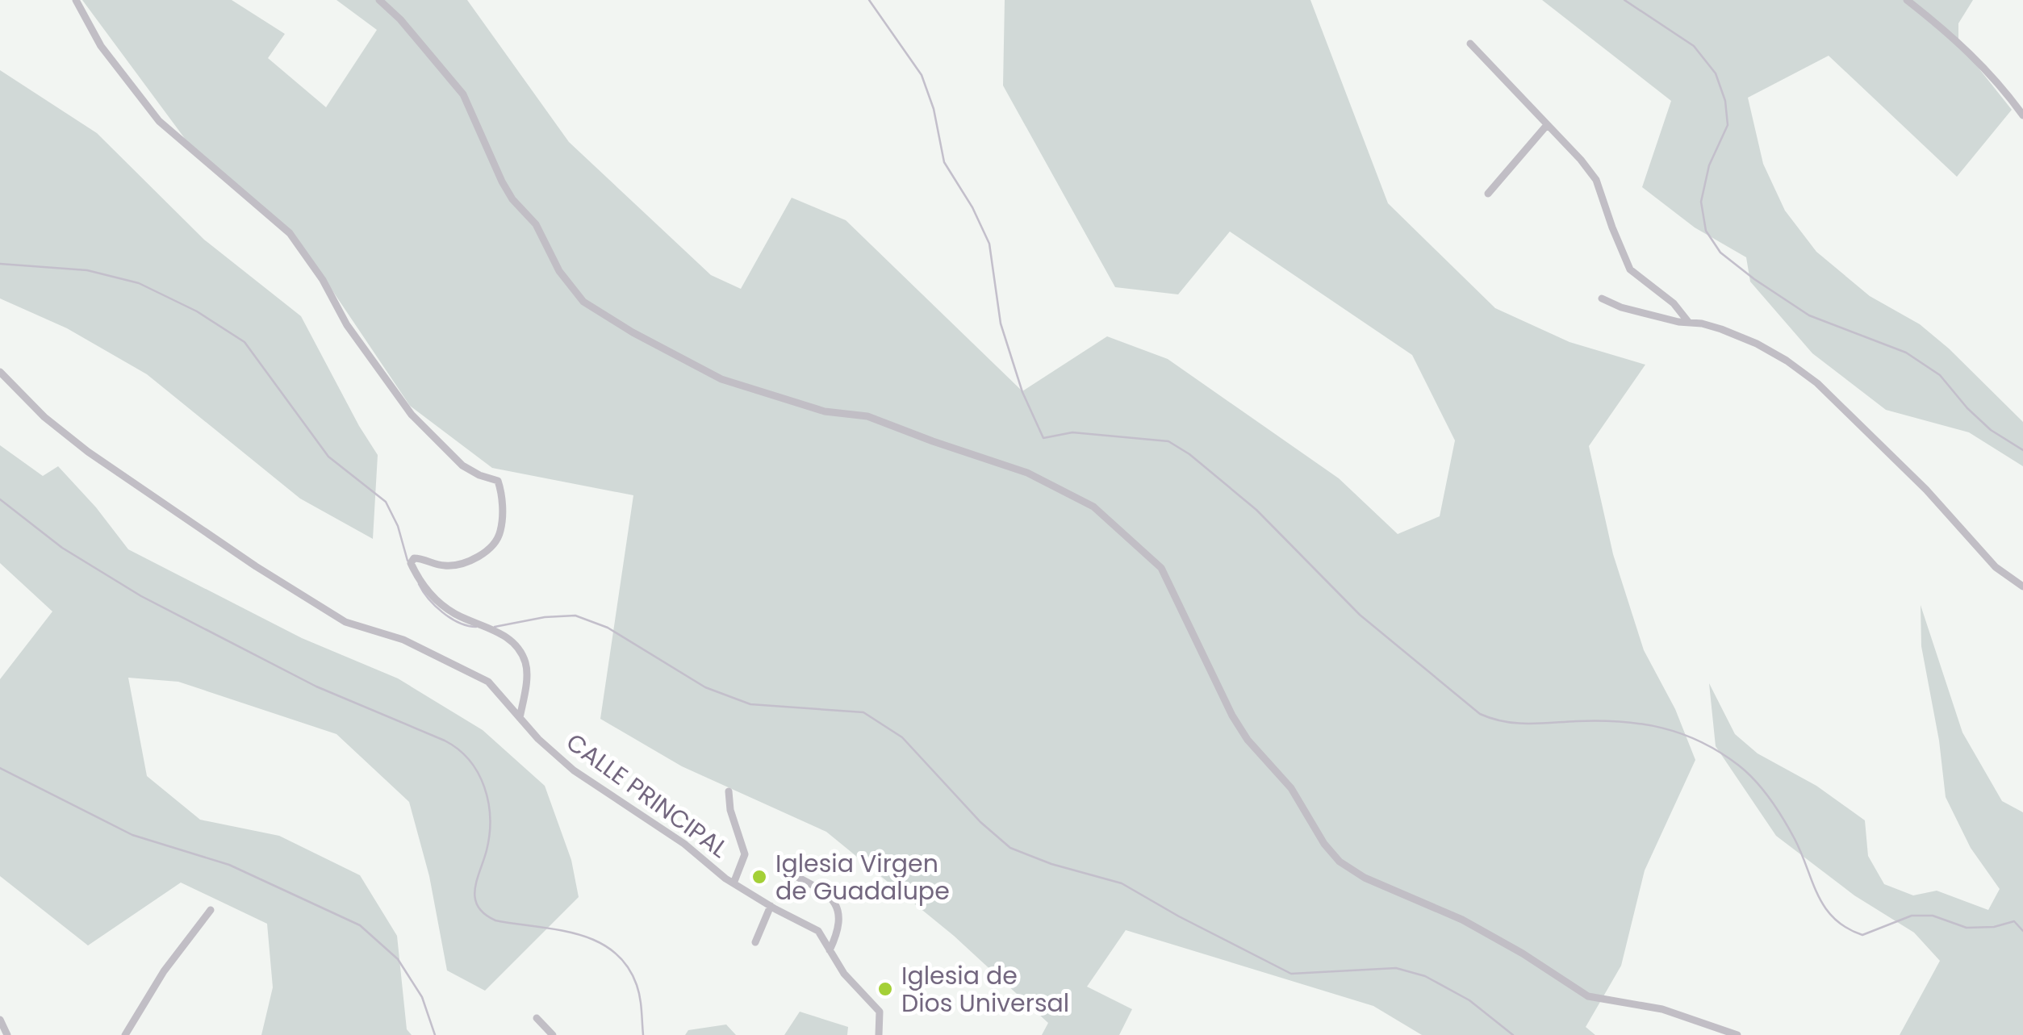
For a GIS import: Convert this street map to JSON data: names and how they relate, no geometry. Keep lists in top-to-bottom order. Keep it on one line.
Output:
{"streets":{"street":["CALLE PRINCIPAL"]},"places":["Iglesia Virgen de Guadalupe","Iglesia de Dios Universal"]}
